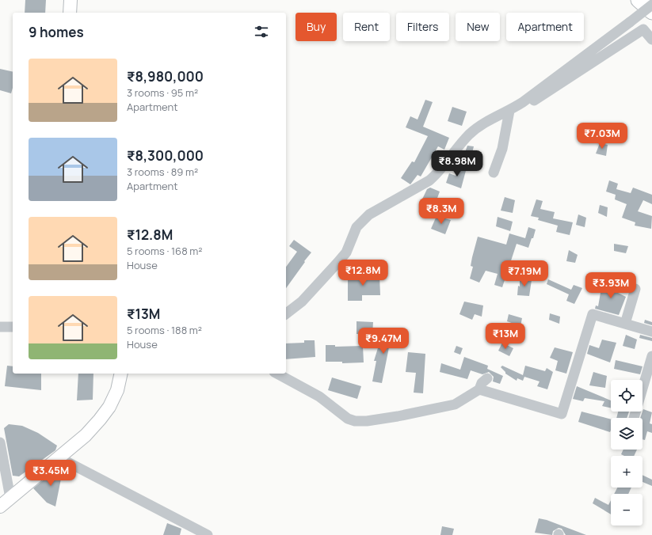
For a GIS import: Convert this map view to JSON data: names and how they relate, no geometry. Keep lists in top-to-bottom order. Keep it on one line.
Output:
{"page":{"chip":["Buy","Rent","Filters","New","Apartment"],"heading":"9 homes","list":[{"name":"₹8,980,000","note":"3 rooms · 95 m² · Apartment"},{"name":"₹8,300,000","note":"3 rooms · 89 m² · Apartment"},{"name":"₹12.8M","note":"5 rooms · 168 m² · House"},{"name":"₹13M","note":"5 rooms · 188 m² · House"}],"price":["₹7.03M","₹8.98M","₹8.3M","₹12.8M","₹7.19M","₹3.93M","₹13M","₹9.47M","₹3.45M"],"map_buttons":["+","−"]}}
